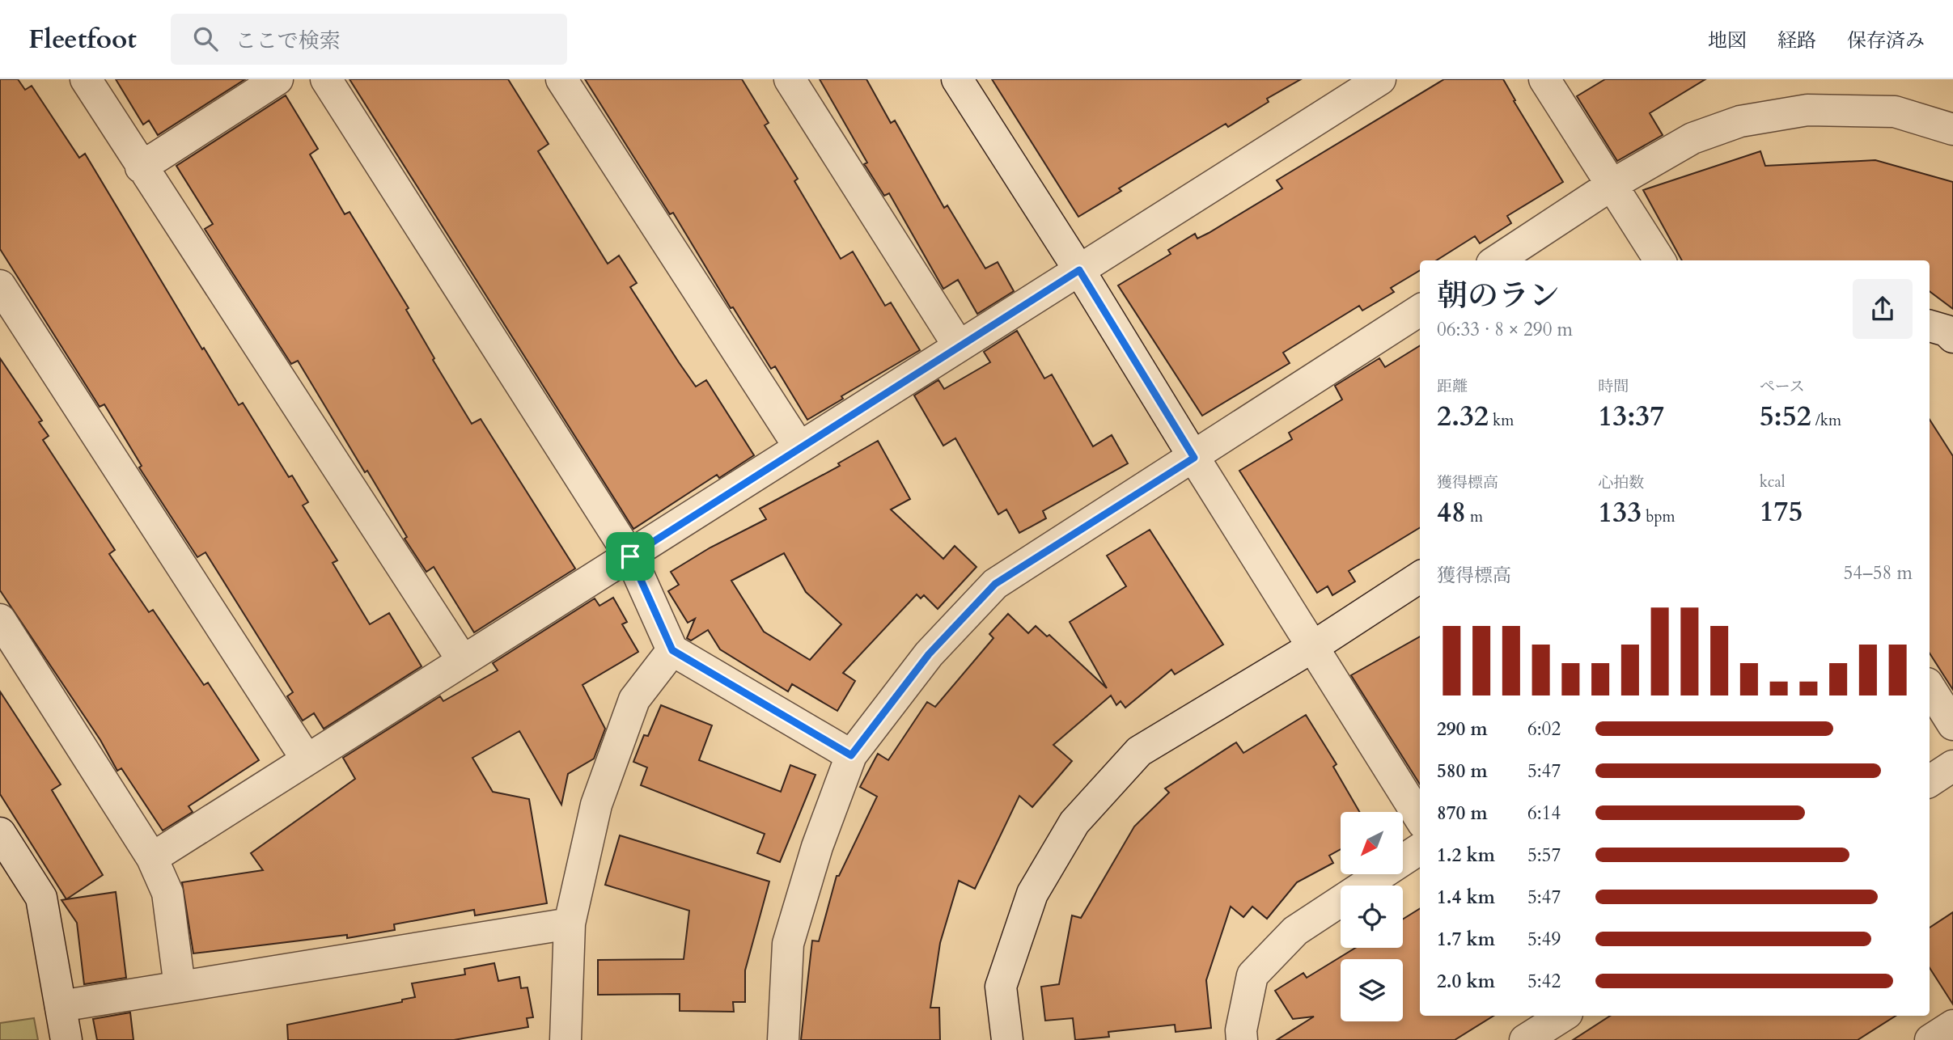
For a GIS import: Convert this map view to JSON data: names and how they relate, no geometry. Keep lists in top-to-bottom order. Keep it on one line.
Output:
{"north":"bottom left","page":{"header":"Fleetfoot","search":"ここで検索","nav":["地図","経路","保存済み"],"heading":["朝のラン","06:33 · 8 × 290 m"],"stats":[["距離","2.32 km"],["時間","13:37"],["ペース","5:52 /km"],["獲得標高","48 m"],["心拍数","133 bpm"],["kcal","175"]],"chart":["獲得標高","54–58 m"],"list":[{"name":"290 m","note":"6:02"},{"name":"580 m","note":"5:47"},{"name":"870 m","note":"6:14"},{"name":"1.2 km","note":"5:57"},{"name":"1.4 km","note":"5:47"},{"name":"1.7 km","note":"5:49"},{"name":"2.0 km","note":"5:42"}]}}
